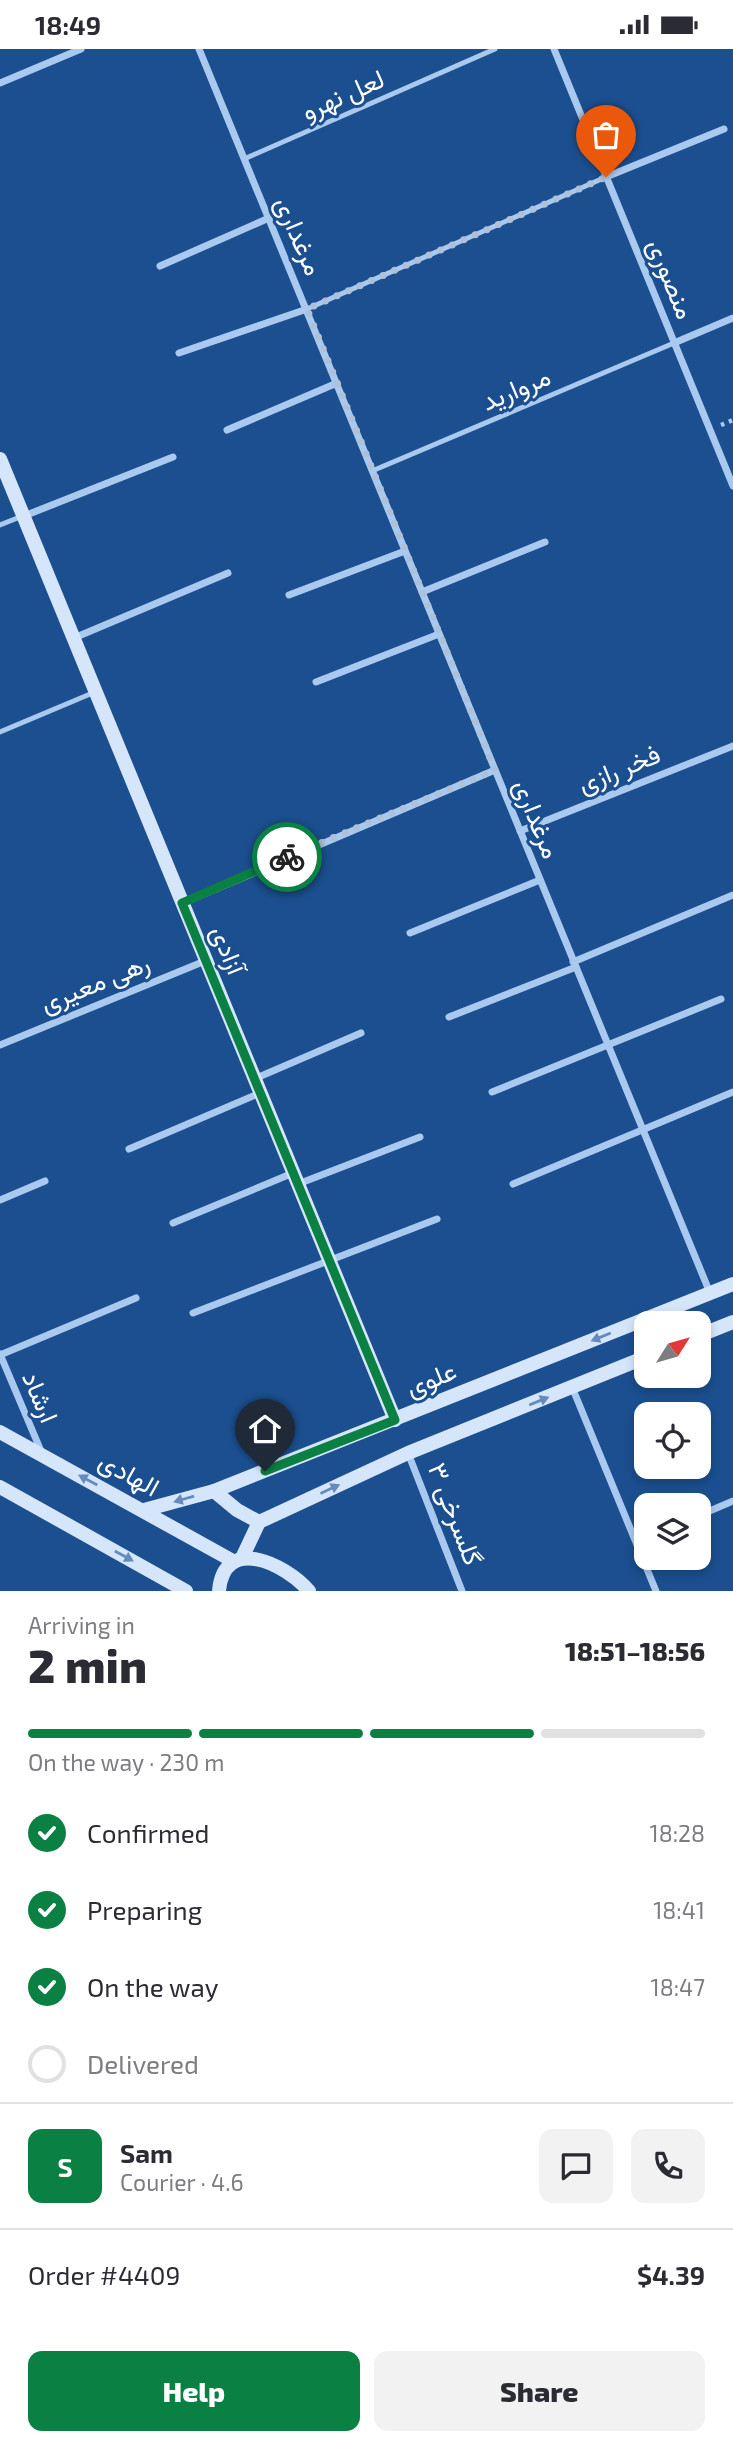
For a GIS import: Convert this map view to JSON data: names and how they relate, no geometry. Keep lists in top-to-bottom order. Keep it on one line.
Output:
{"streets":{"street":["مرغداری","منصوری","فخر رازی","آزادی","رهی معیری","علوی","ارشاد","الهادی","گلسرخی ۳"],"lane":["لعل نهرو","مروارید"]},"crossings":[["لعل نهرو","مرغداری"],["مرغداری","مروارید"],["مرغداری","فخر رازی"],["مرغداری","علوی"],["منصوری","مروارید"],["آزادی","رهی معیری"],["آزادی","علوی"],["علوی","الهادی"],["ارشاد","الهادی"]],"north":"top right","page":{"status":"18:49","heading":["2 min","Arriving in","18:51–18:56"],"panel":["Sam","Courier · 4.6","Order #4409","$4.39"],"bar":"On the way · 230 m","list":[["Confirmed","18:28"],["Preparing","18:41"],["On the way","18:47"],"Delivered"],"round":"S","buttons":["Help","Share"]}}
